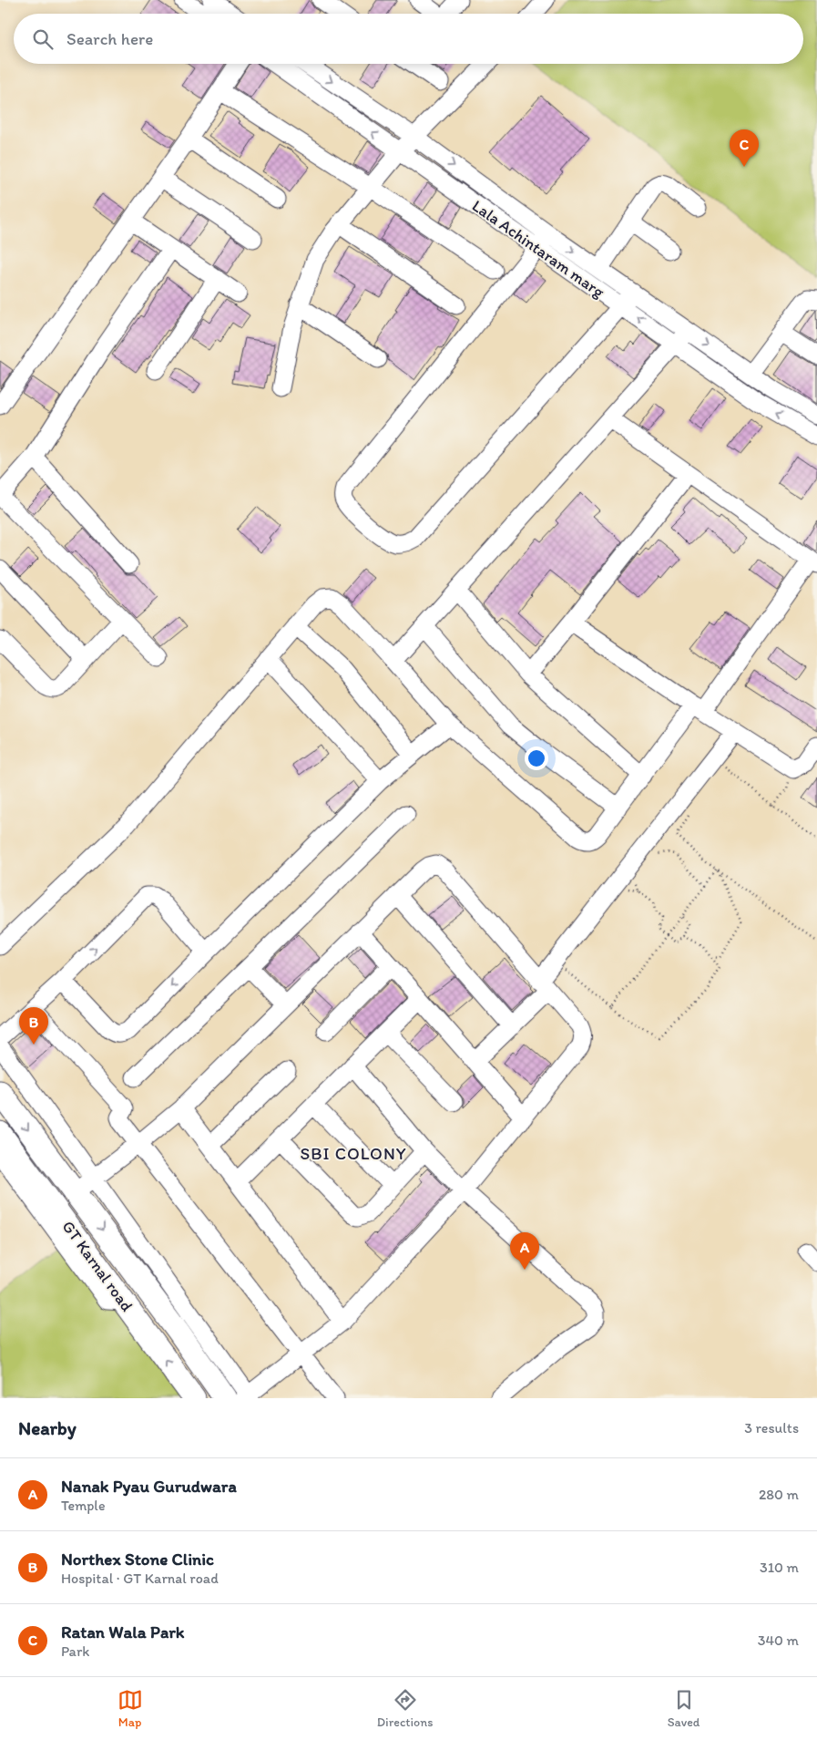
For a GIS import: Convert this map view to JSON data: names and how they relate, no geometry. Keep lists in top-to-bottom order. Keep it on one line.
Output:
{"streets":{"main road":["GT Karnal road"],"street":["Lala Achintaram marg"]},"districts":["SBI COLONY"],"page":{"search":"Search here","pins":["C","B","A"],"heading":["Nearby","3 results"],"list":[{"mark":"A","name":"Nanak Pyau Gurudwara","note":"Temple","value":"280 m"},{"mark":"B","name":"Northex Stone Clinic","note":"Hospital · GT Karnal road","value":"310 m"},{"mark":"C","name":"Ratan Wala Park","note":"Park","value":"340 m"}],"nav":["Map","Directions","Saved"]}}
